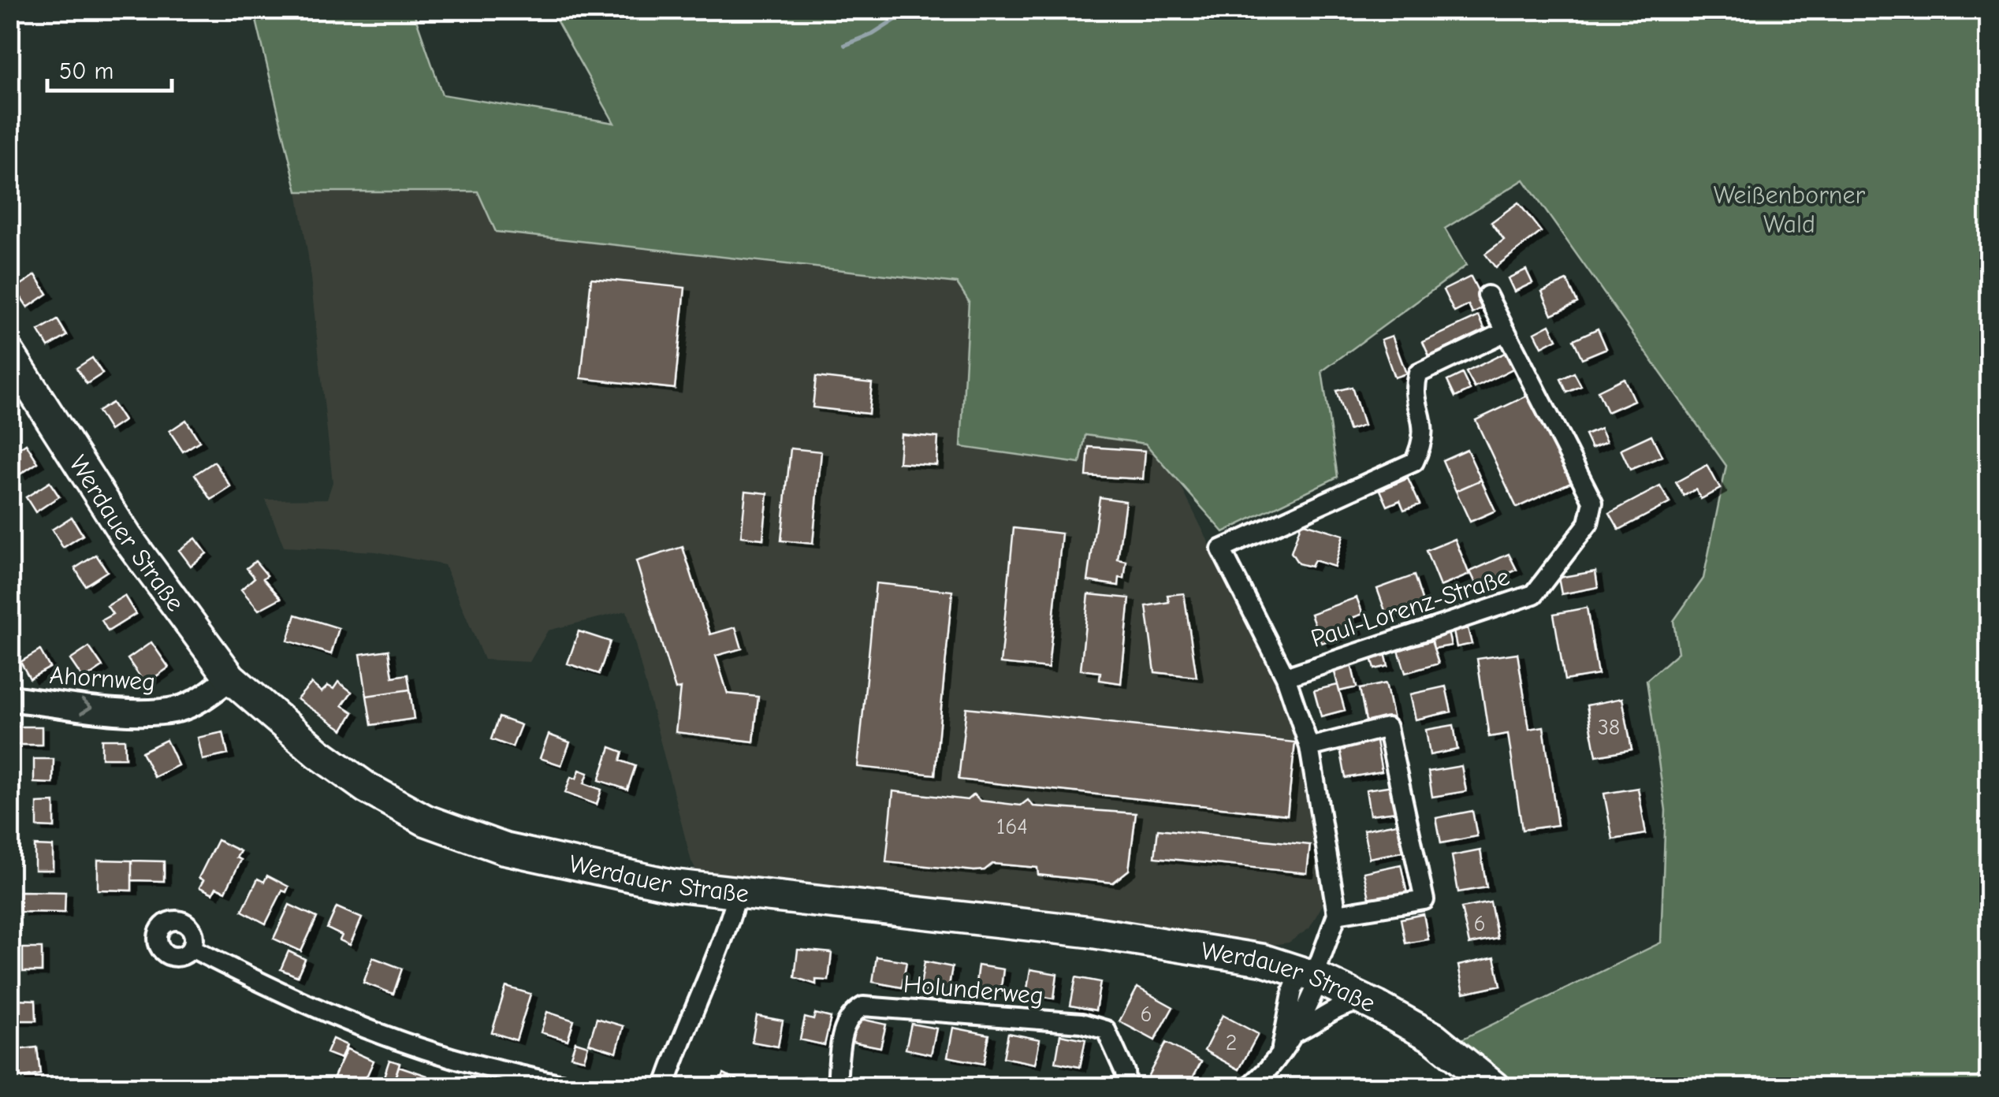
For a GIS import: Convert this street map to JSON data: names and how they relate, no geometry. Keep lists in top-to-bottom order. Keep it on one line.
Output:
{"streets":{"main road":["Werdauer Straße"],"street":["Paul-Lorenz-Straße","Ahornweg","Holunderweg"]},"crossings":[["Werdauer Straße","Paul-Lorenz-Straße"],["Werdauer Straße","Ahornweg"]],"one_way":["Ahornweg"],"parks":["Weißenborner Wald"],"house_numbers":["38","164","6","6","2"],"scale_bar":"50 m"}
